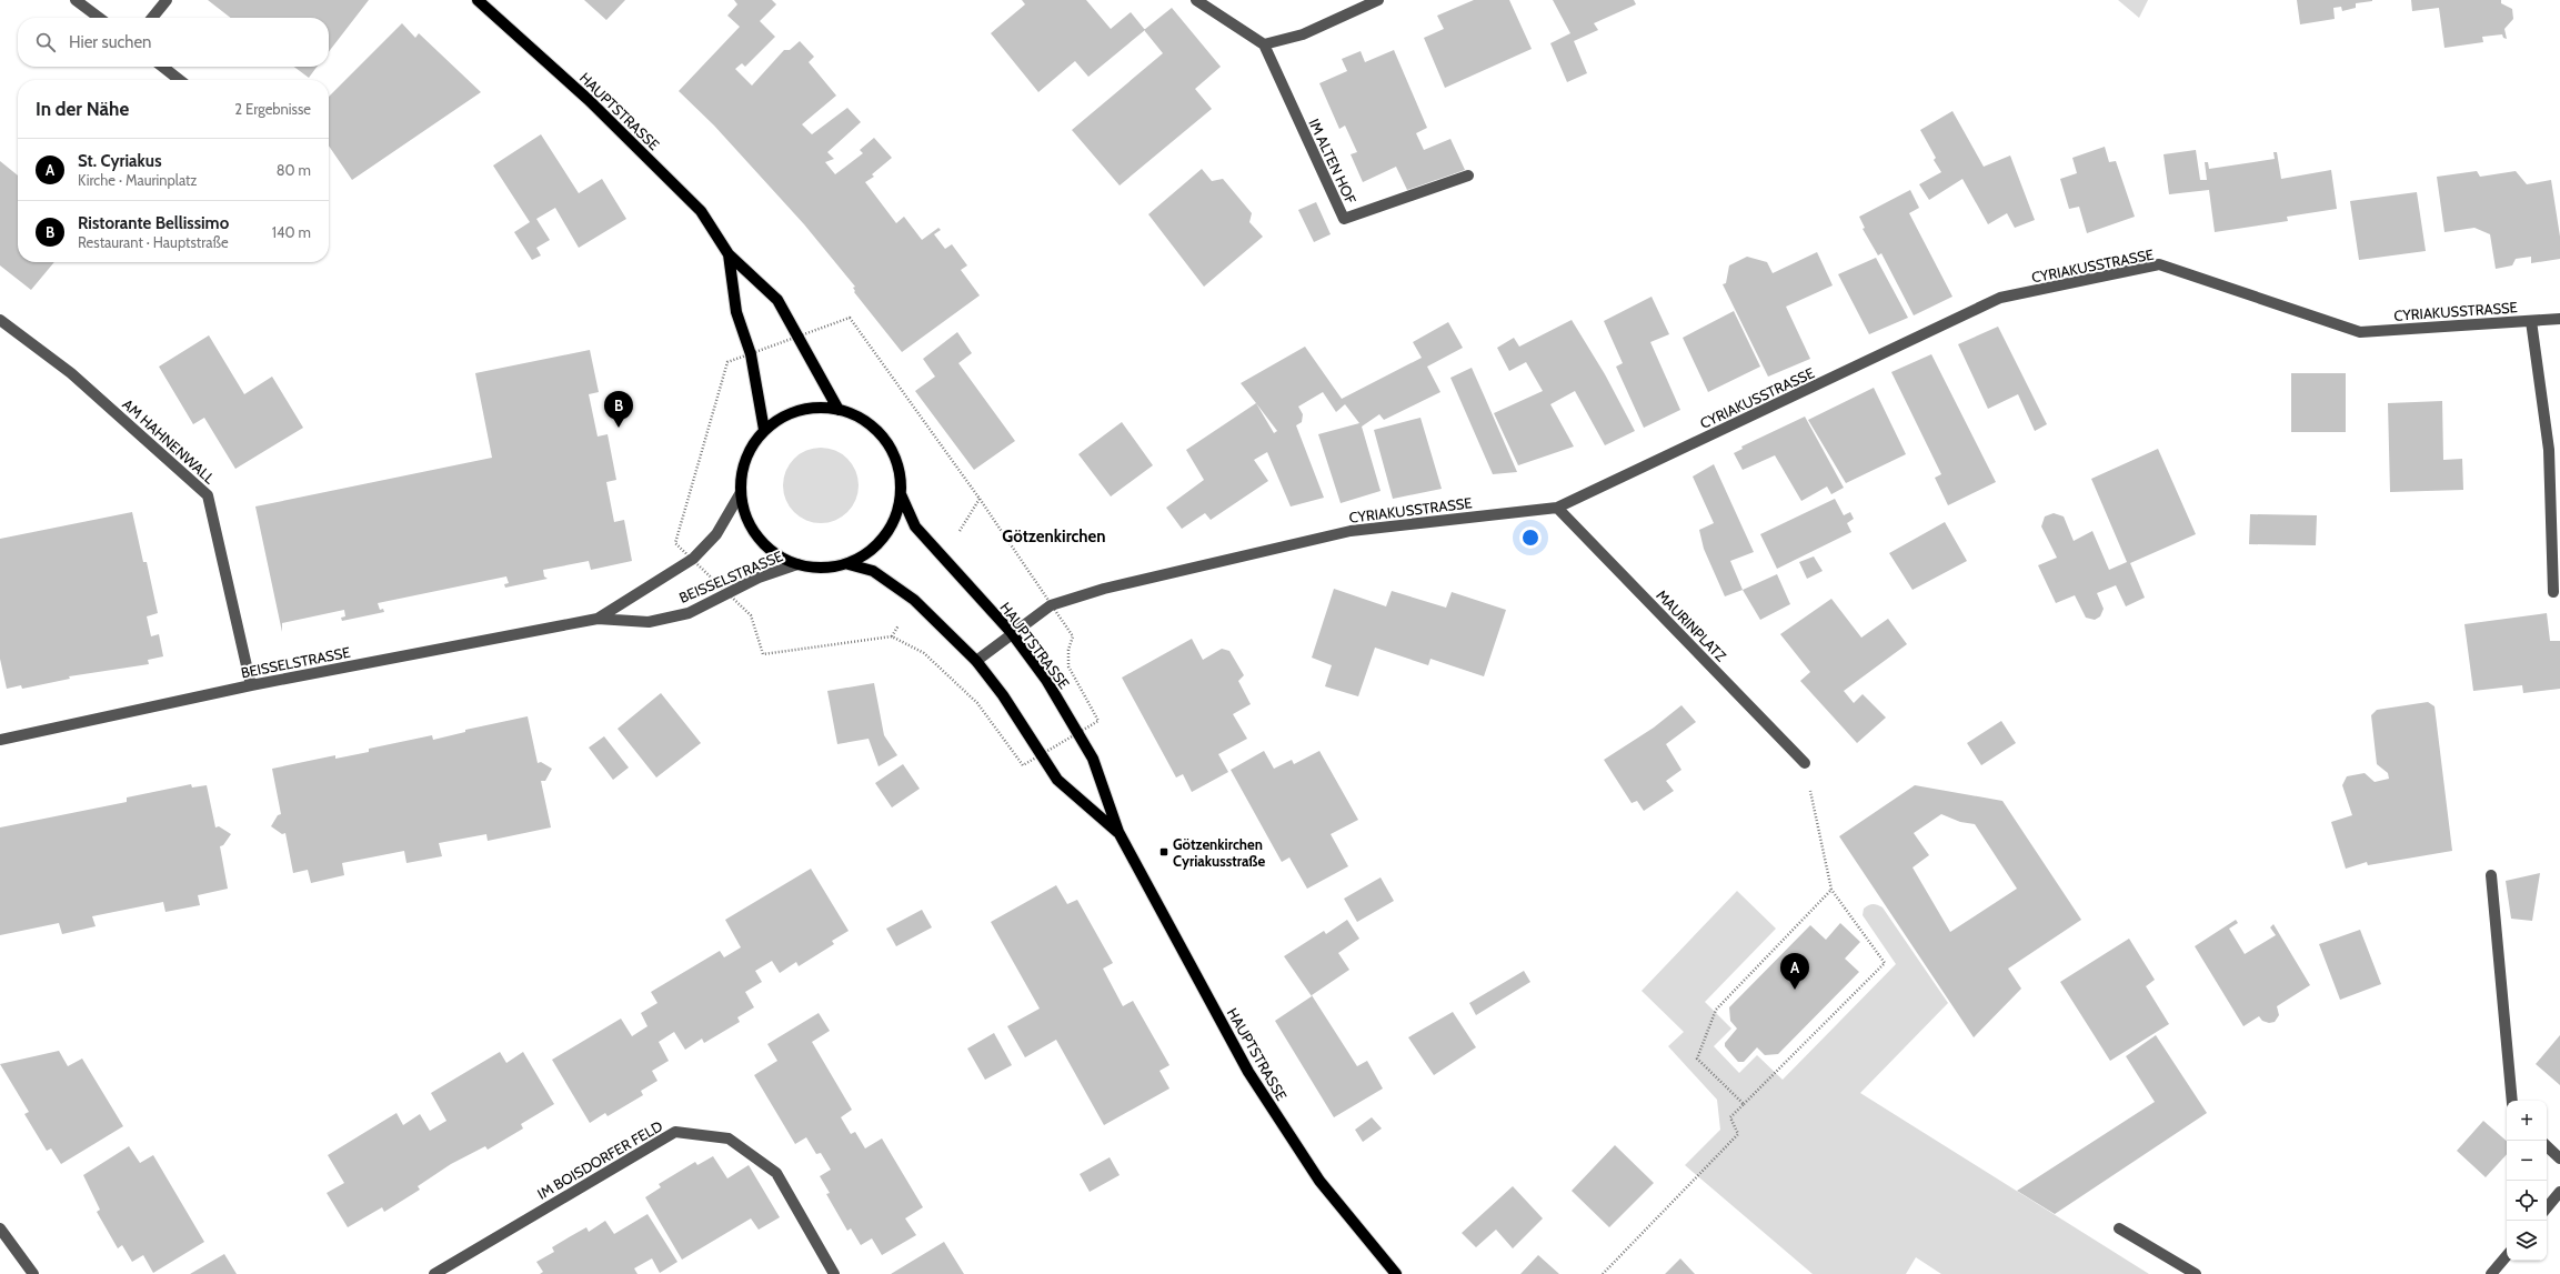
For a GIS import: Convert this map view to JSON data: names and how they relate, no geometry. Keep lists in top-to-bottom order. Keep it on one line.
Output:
{"streets":{"main road":["HAUPTSTRASSE"],"street":["IM ALTEN HOF","CYRIAKUSSTRASSE","AM HAHNENWALL","BEISSELSTRASSE","MAURINPLATZ","IM BOISDORFER FELD"]},"crossings":[["HAUPTSTRASSE","CYRIAKUSSTRASSE"],["HAUPTSTRASSE","BEISSELSTRASSE"],["CYRIAKUSSTRASSE","MAURINPLATZ"],["AM HAHNENWALL","BEISSELSTRASSE"]],"districts":["Götzenkirchen"],"places":{"transit":["Götzenkirchen Cyriakusstraße"]},"page":{"search":"Hier suchen","heading":["In der Nähe","2 Ergebnisse"],"list":[{"mark":"A","name":"St. Cyriakus","note":"Kirche · Maurinplatz","value":"80 m"},{"mark":"B","name":"Ristorante Bellissimo","note":"Restaurant · Hauptstraße","value":"140 m"}],"pins":["B","A"],"map_buttons":["+","−"]}}
